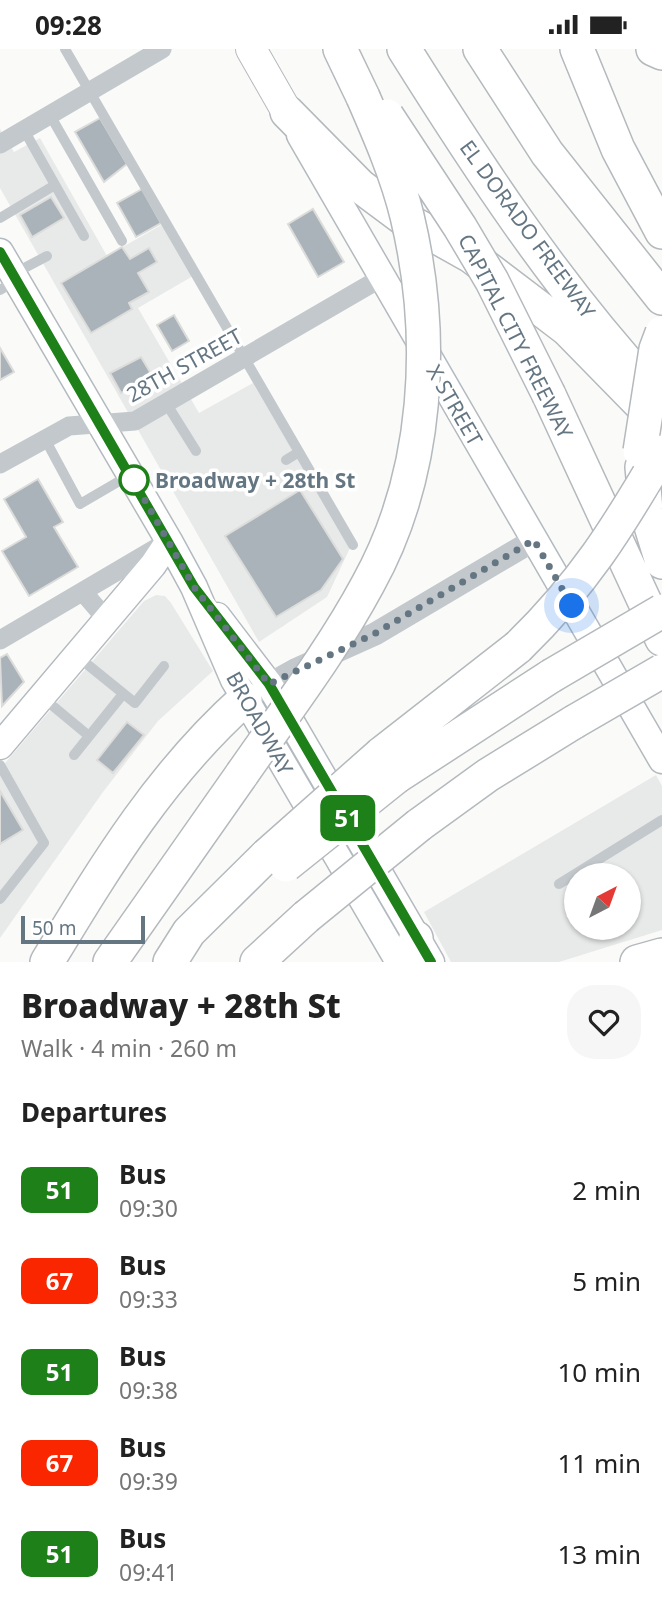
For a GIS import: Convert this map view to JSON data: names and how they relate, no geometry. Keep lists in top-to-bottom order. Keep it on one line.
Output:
{"streets":{"highway":["EL DORADO FREEWAY","CAPITAL CITY FREEWAY"],"main road":["X STREET","BROADWAY"],"street":["28TH STREET"]},"crossings":[["28TH STREET","X STREET"],["28TH STREET","BROADWAY"]],"places":["Broadway + 28th St"],"lines":["bus line 51"],"scale_bar":"50 m","north":"top right","page":{"status":"09:28","on_map":"51","scale":"50 m","heading":[["Broadway + 28th St","Walk · 4 min · 260 m"],"Departures"],"list":[{"mark":"51","name":"Bus","note":"09:30","value":"2 min"},{"mark":"67","name":"Bus","note":"09:33","value":"5 min"},{"mark":"51","name":"Bus","note":"09:38","value":"10 min"},{"mark":"67","name":"Bus","note":"09:39","value":"11 min"},{"mark":"51","name":"Bus","note":"09:41","value":"13 min"}]}}
